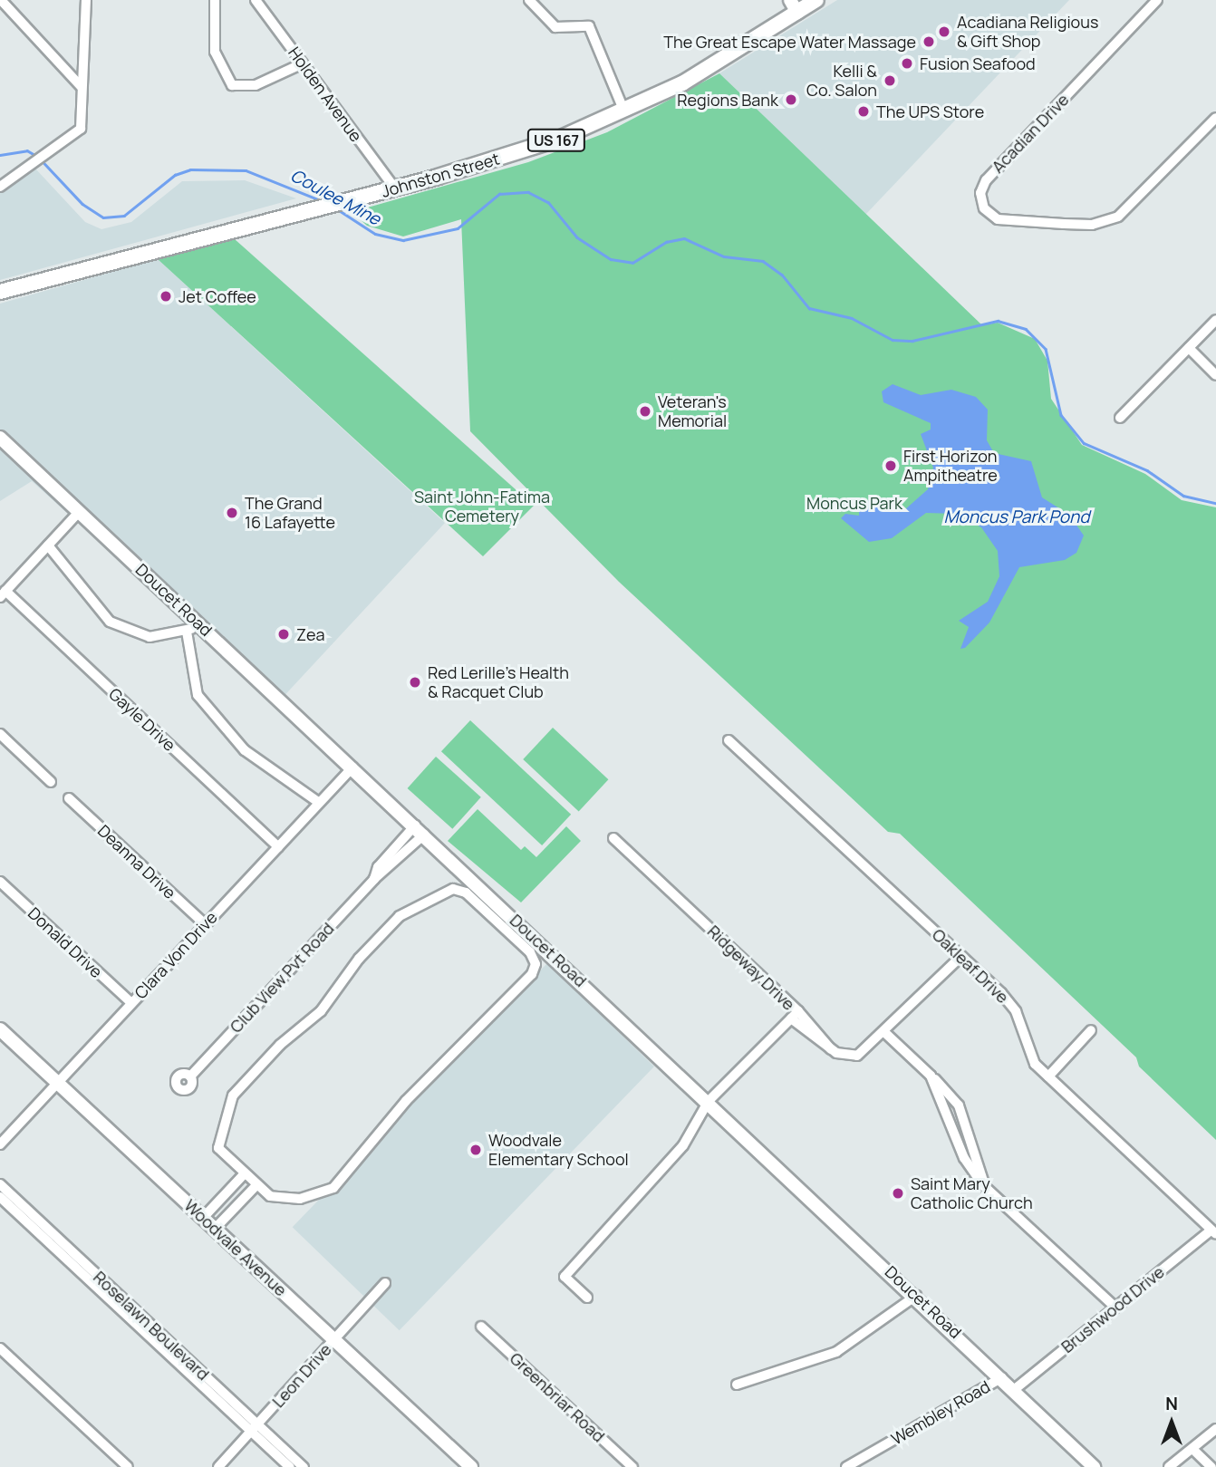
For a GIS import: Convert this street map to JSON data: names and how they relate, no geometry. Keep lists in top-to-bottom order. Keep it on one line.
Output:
{"streets":{"main road":["US 167","Johnston Street"],"street":["Holden Avenue","Acadian Drive","Doucet Road","Gayle Drive","Deanna Drive","Donald Drive","Clara Von Drive","Oakleaf Drive","Ridgeway Drive","Club View Pvt Road","Woodvale Avenue","Brushwood Drive","Roselawn Boulevard","Leon Drive","Greenbriar Road","Wembley Road"]},"crossings":[["Holden Avenue","Johnston Street"],["Doucet Road","Clara Von Drive"],["Doucet Road","Ridgeway Drive"],["Doucet Road","Club View Pvt Road"],["Doucet Road","Brushwood Drive"],["Doucet Road","Wembley Road"],["Gayle Drive","Clara Von Drive"],["Deanna Drive","Clara Von Drive"],["Donald Drive","Clara Von Drive"],["Clara Von Drive","Woodvale Avenue"],["Oakleaf Drive","Brushwood Drive"],["Woodvale Avenue","Leon Drive"],["Roselawn Boulevard","Leon Drive"]],"water":["Coulee Mine","Moncus Park Pond"],"parks":["Saint John-Fatima Cemetery","Moncus Park"],"places":["Acadiana Religious & Gift Shop","The Great Escape Water Massage","Fusion Seafood","Kelli & Co. Salon","Regions Bank","The UPS Store","Jet Coffee","Veteran's Memorial","First Horizon Ampitheatre","The Grand 16 Lafayette","Zea","Red Lerille's Health & Racquet Club","Woodvale Elementary School","Saint Mary Catholic Church"],"north":"top"}
